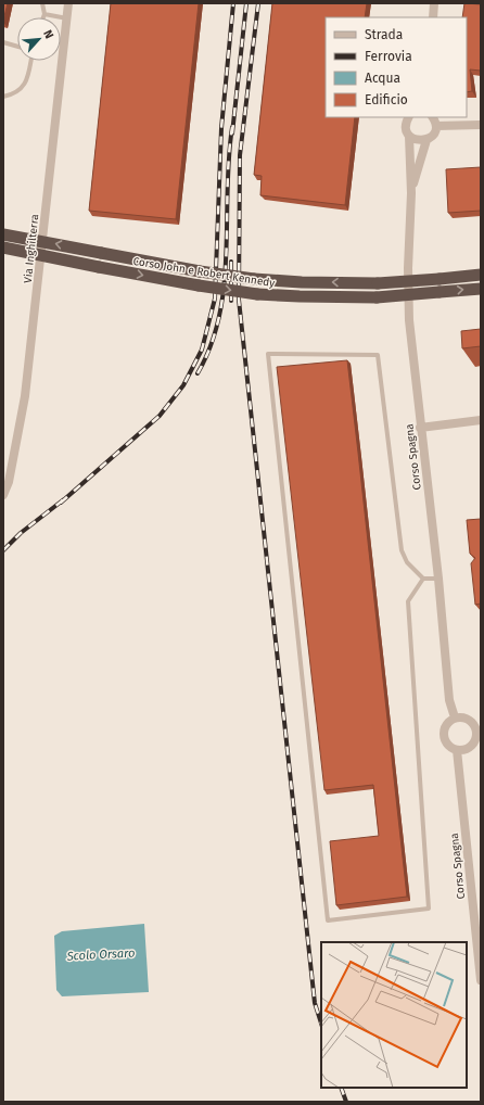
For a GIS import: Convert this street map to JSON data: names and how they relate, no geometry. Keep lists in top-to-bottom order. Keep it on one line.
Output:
{"streets":{"highway":["Corso John e Robert Kennedy"],"street":["Via Inghilterra","Corso Spagna"]},"water":["Scolo Orsaro"],"legend":["Strada","Ferrovia","Acqua","Edificio"],"north":"top right"}
